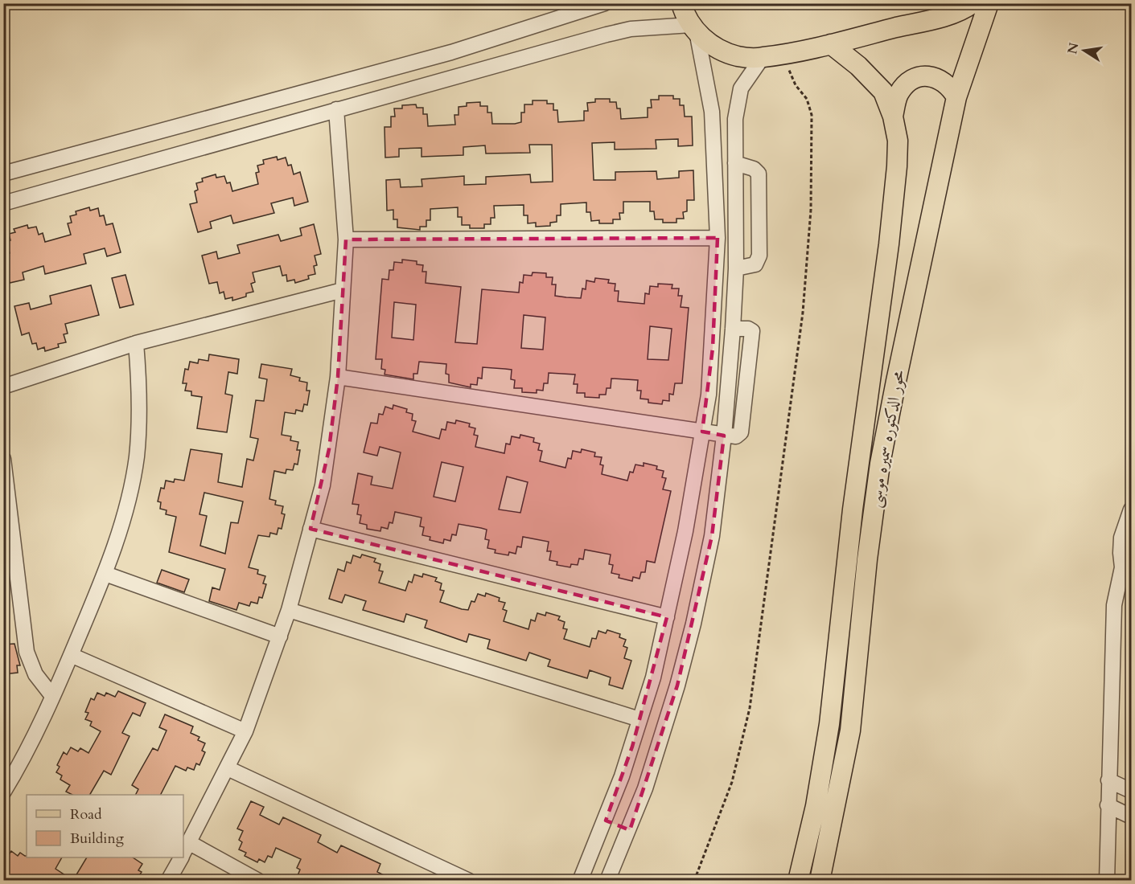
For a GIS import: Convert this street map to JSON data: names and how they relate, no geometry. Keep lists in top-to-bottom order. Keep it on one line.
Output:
{"streets":{"main road":["محور الدكتوره سميره موسى"]},"legend":["Road","Building"],"north":"left"}
